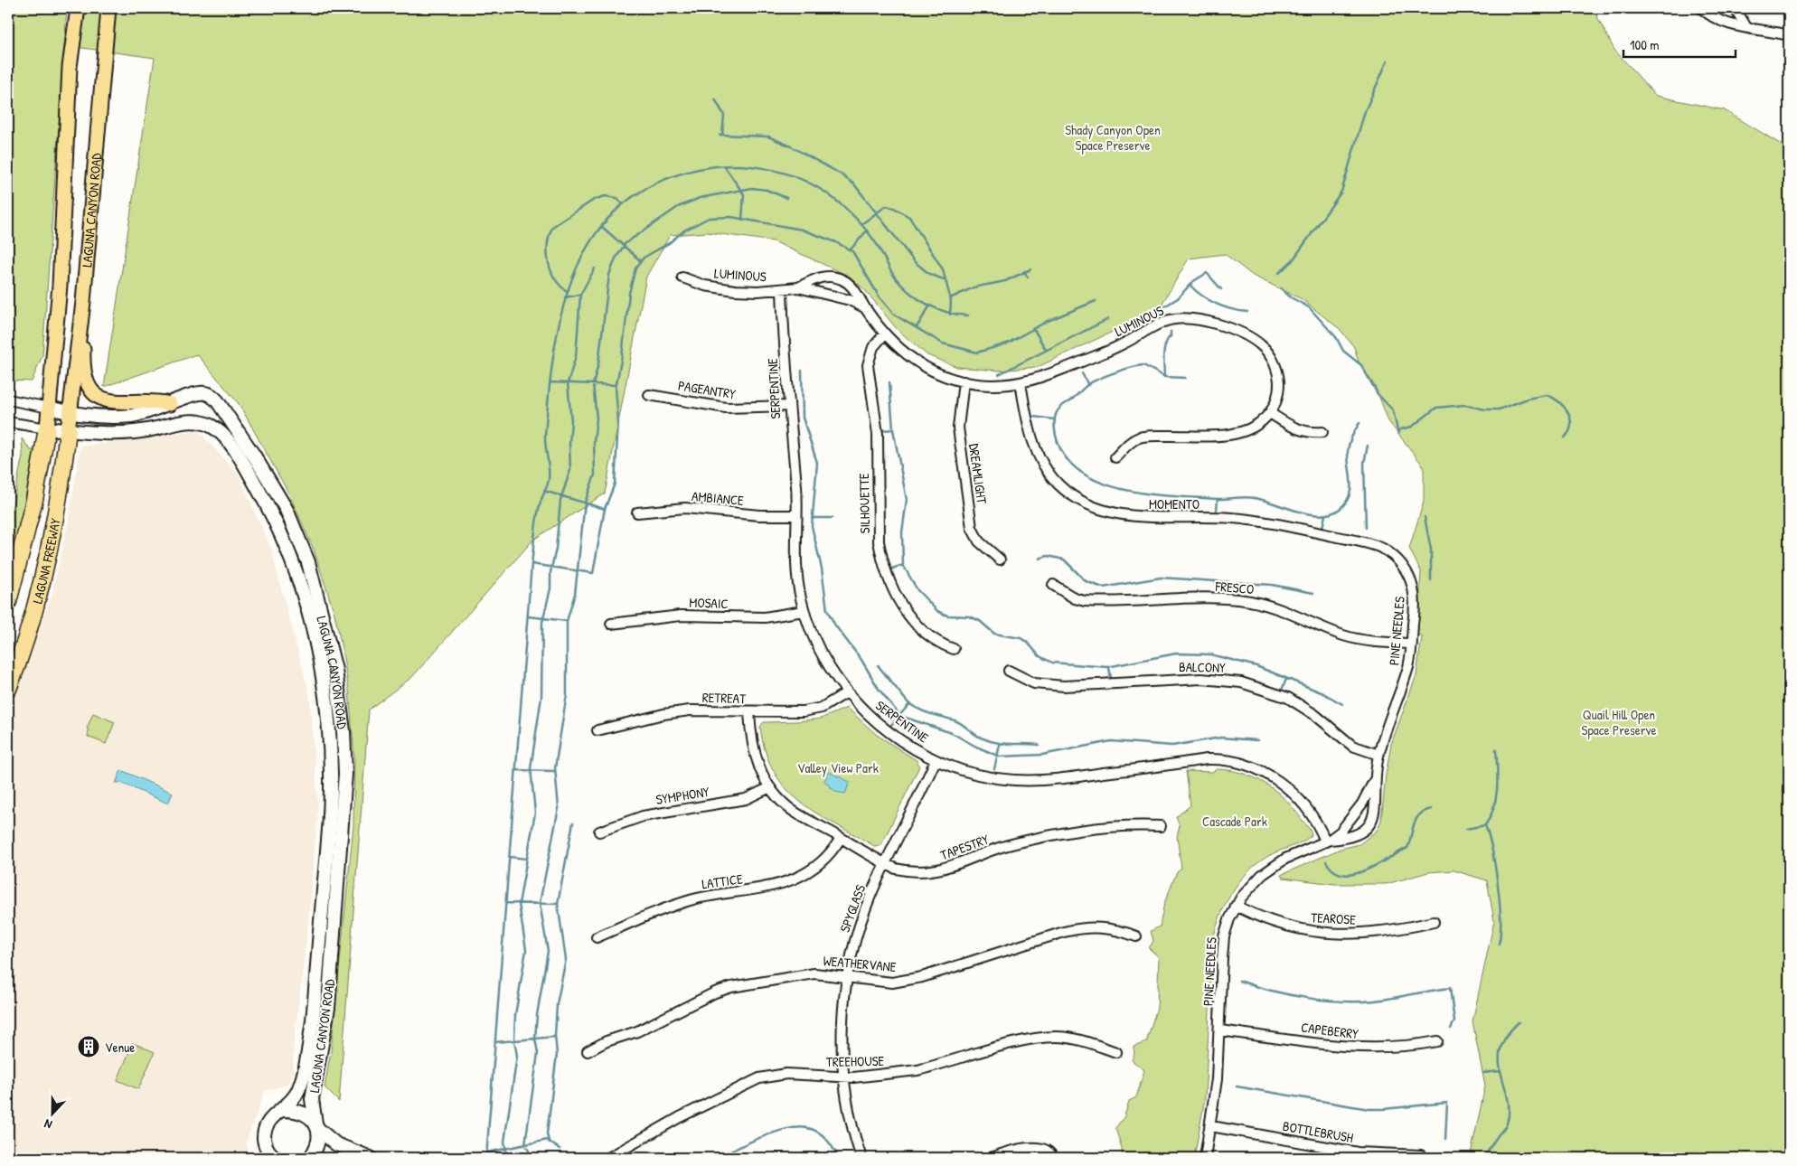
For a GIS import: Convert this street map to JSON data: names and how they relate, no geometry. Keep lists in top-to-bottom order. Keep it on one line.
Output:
{"streets":{"highway":["LAGUNA FREEWAY"],"main road":["LAGUNA CANYON ROAD"],"street":["LUMINOUS","SERPENTINE","PAGEANTRY","DREAMLIGHT","AMBIANCE","SILHOUETTE","MOMENTO","FRESCO","MOSAIC","PINE NEEDLES","BALCONY","RETREAT","SYMPHONY","TAPESTRY","LATTICE","SPYGLASS","TEAROSE","WEATHERVANE","CAPEBERRY","TREEHOUSE","BOTTLEBRUSH"]},"crossings":[["LAGUNA CANYON ROAD","LAGUNA FREEWAY"],["LUMINOUS","SERPENTINE"],["LUMINOUS","DREAMLIGHT"],["LUMINOUS","SILHOUETTE"],["LUMINOUS","MOMENTO"],["SERPENTINE","PAGEANTRY"],["SERPENTINE","AMBIANCE"],["SERPENTINE","MOSAIC"],["SERPENTINE","PINE NEEDLES"],["SERPENTINE","RETREAT"],["SERPENTINE","SPYGLASS"],["MOMENTO","PINE NEEDLES"],["FRESCO","PINE NEEDLES"],["PINE NEEDLES","BALCONY"],["PINE NEEDLES","TEAROSE"],["PINE NEEDLES","CAPEBERRY"],["PINE NEEDLES","BOTTLEBRUSH"],["RETREAT","TAPESTRY"],["SYMPHONY","TAPESTRY"],["TAPESTRY","LATTICE"],["TAPESTRY","SPYGLASS"],["SPYGLASS","WEATHERVANE"],["SPYGLASS","TREEHOUSE"]],"parks":["Shady Canyon Open Space Preserve","Quail Hill Open Space Preserve","Valley View Park","Cascade Park"],"places":{"building":["Venue"]},"scale_bar":"100 m","north":"bottom"}
